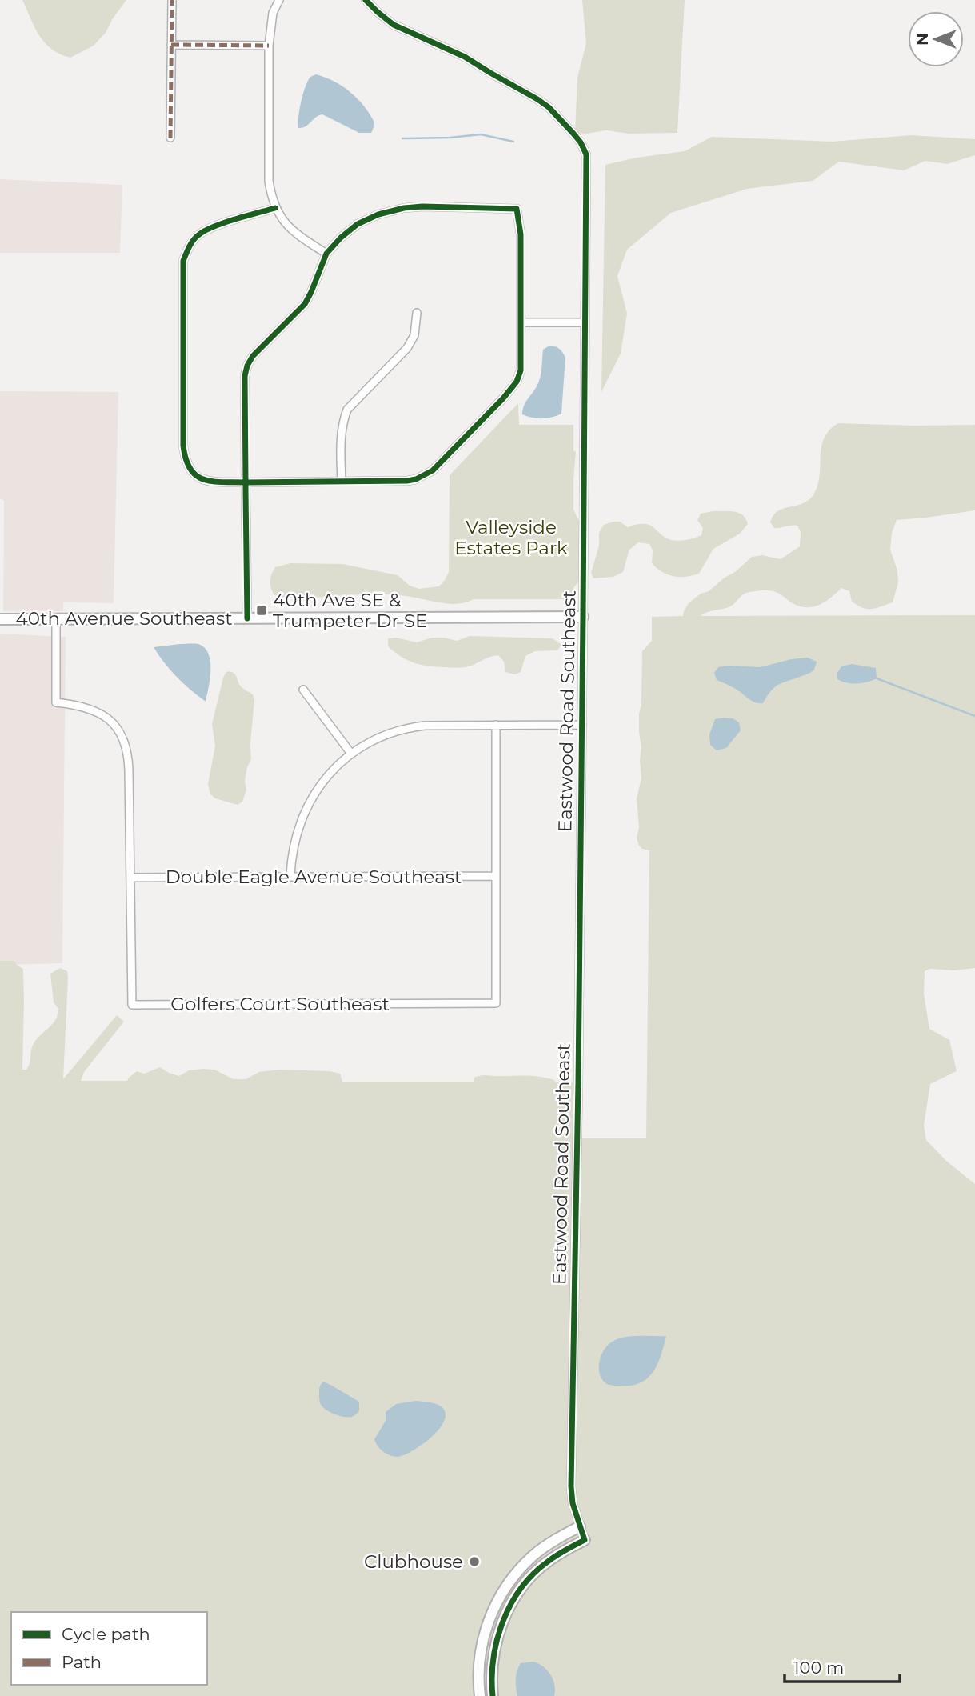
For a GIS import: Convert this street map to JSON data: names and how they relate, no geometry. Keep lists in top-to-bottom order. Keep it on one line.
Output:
{"streets":{"street":["40th Avenue Southeast","Eastwood Road Southeast","Double Eagle Avenue Southeast","Golfers Court Southeast"]},"crossings":[["40th Avenue Southeast","Eastwood Road Southeast"],["40th Avenue Southeast","Golfers Court Southeast"],["Double Eagle Avenue Southeast","Golfers Court Southeast"]],"parks":["Valleyside Estates Park"],"places":{"transit":["40th Ave SE & Trumpeter Dr SE"],"other":["Clubhouse"]},"legend":["Cycle path","Path"],"scale_bar":"100 m","north":"left"}
